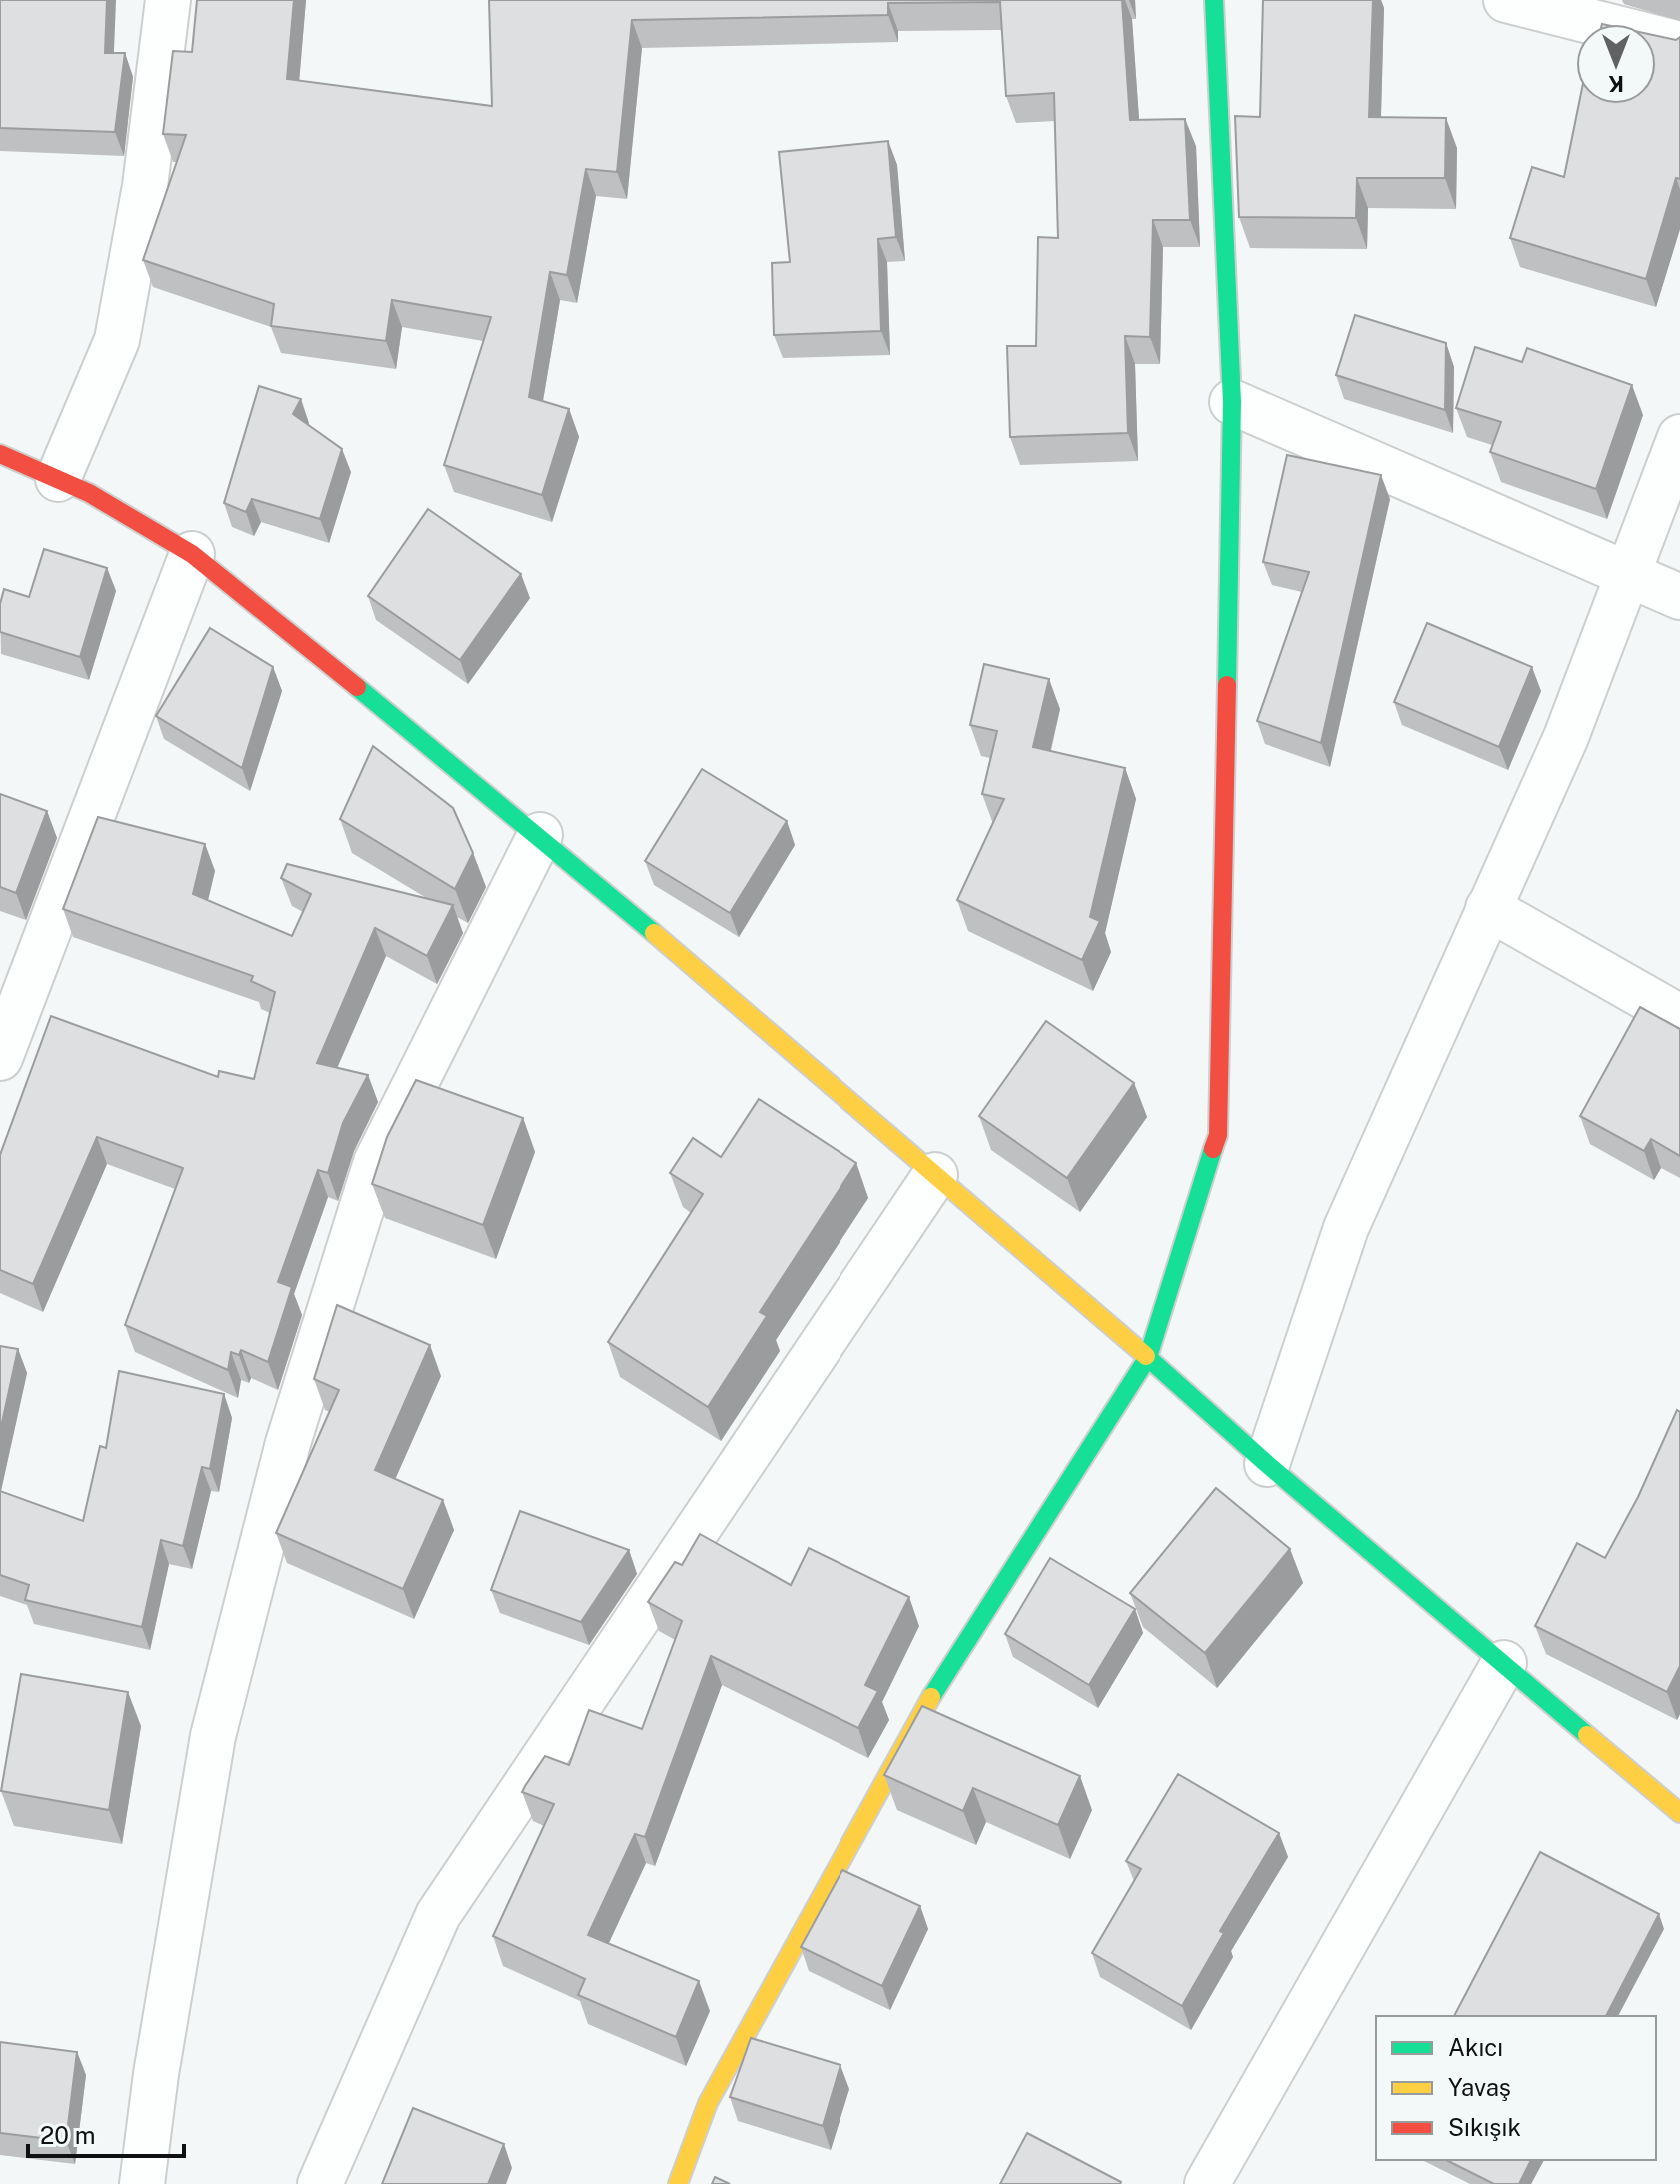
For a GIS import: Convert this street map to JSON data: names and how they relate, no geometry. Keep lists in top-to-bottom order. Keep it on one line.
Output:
{"legend":["Akıcı","Yavaş","Sıkışık"],"scale_bar":"20 m","north":"bottom"}
